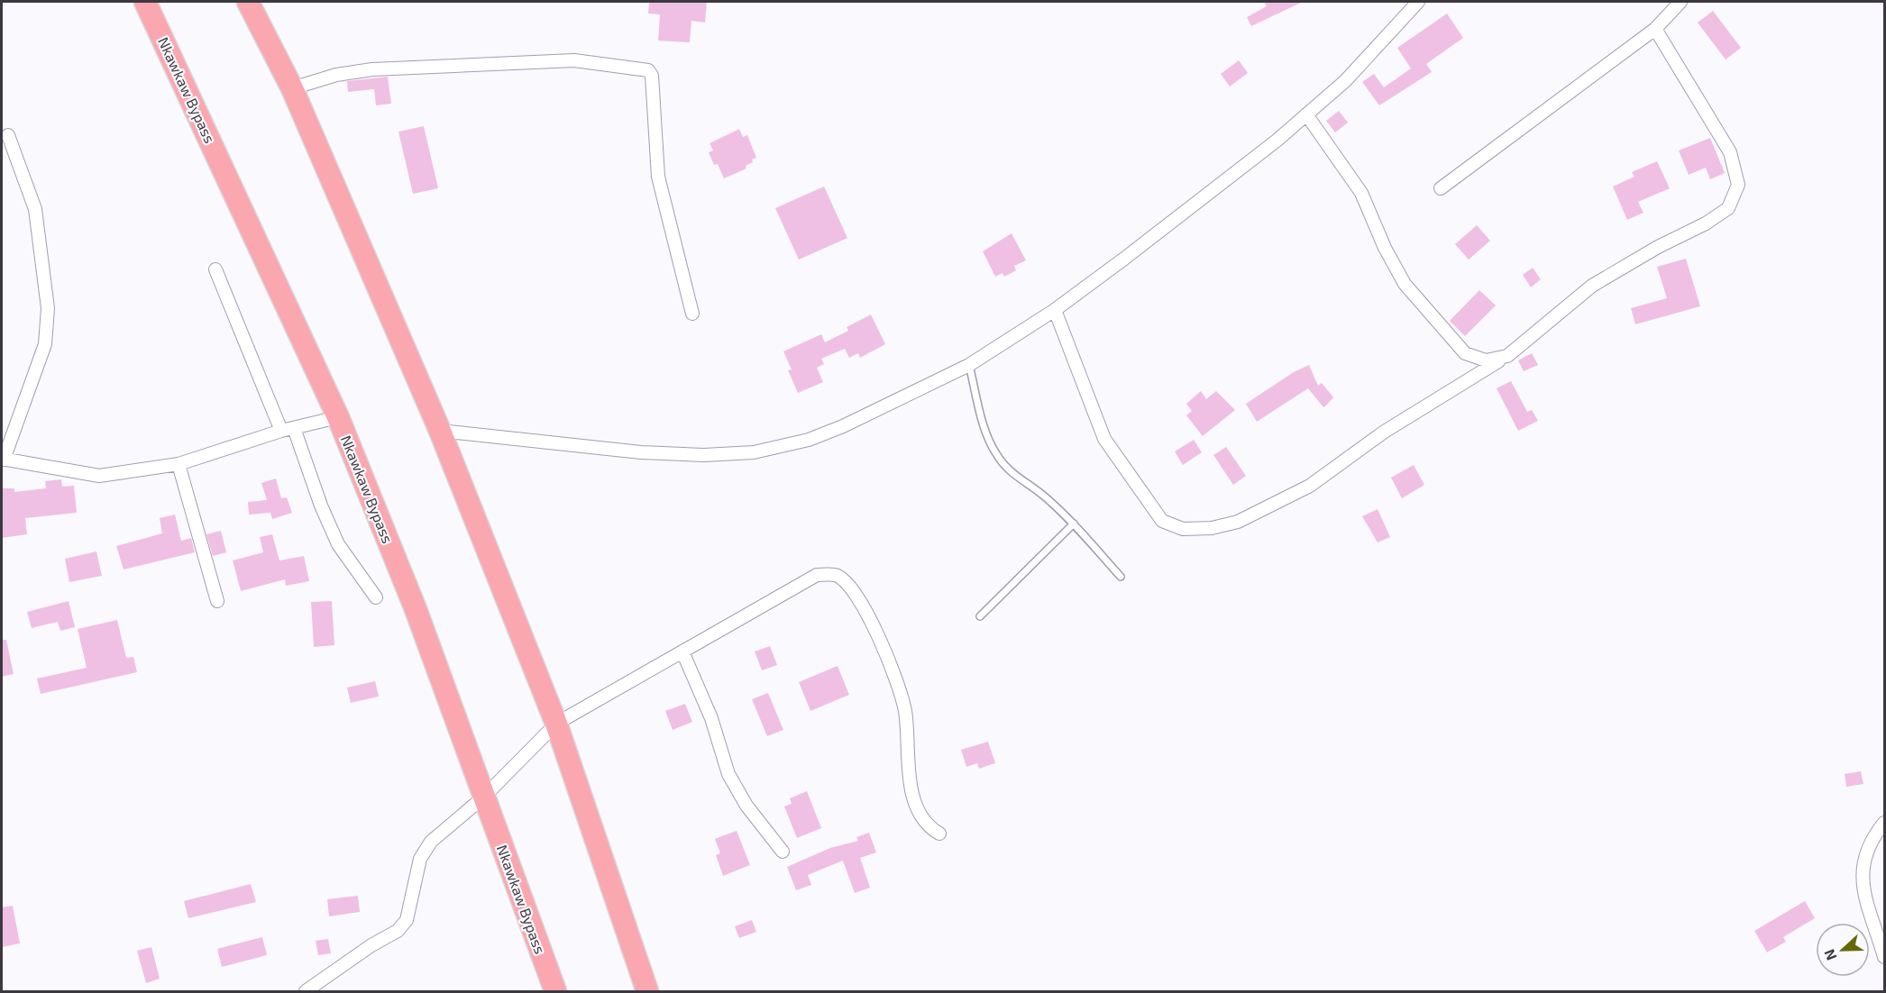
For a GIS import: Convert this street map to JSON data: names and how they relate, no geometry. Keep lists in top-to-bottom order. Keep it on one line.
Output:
{"streets":{"highway":["Nkawkaw Bypass"]},"north":"left"}
